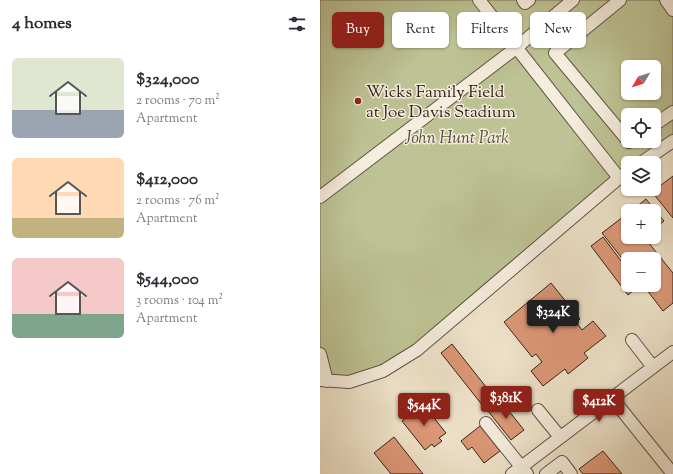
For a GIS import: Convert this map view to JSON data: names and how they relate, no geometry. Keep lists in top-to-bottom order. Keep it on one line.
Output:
{"parks":["John Hunt Park"],"places":["Wicks Family Field at Joe Davis Stadium"],"north":"bottom left","page":{"heading":"4 homes","chip":["Buy","Rent","Filters","New"],"list":[{"name":"$324,000","note":"2 rooms · 70 m² · Apartment"},{"name":"$412,000","note":"2 rooms · 76 m² · Apartment"},{"name":"$544,000","note":"3 rooms · 104 m² · Apartment"}],"map_buttons":["+","−"],"price":["$324K","$381K","$412K","$544K"]}}
